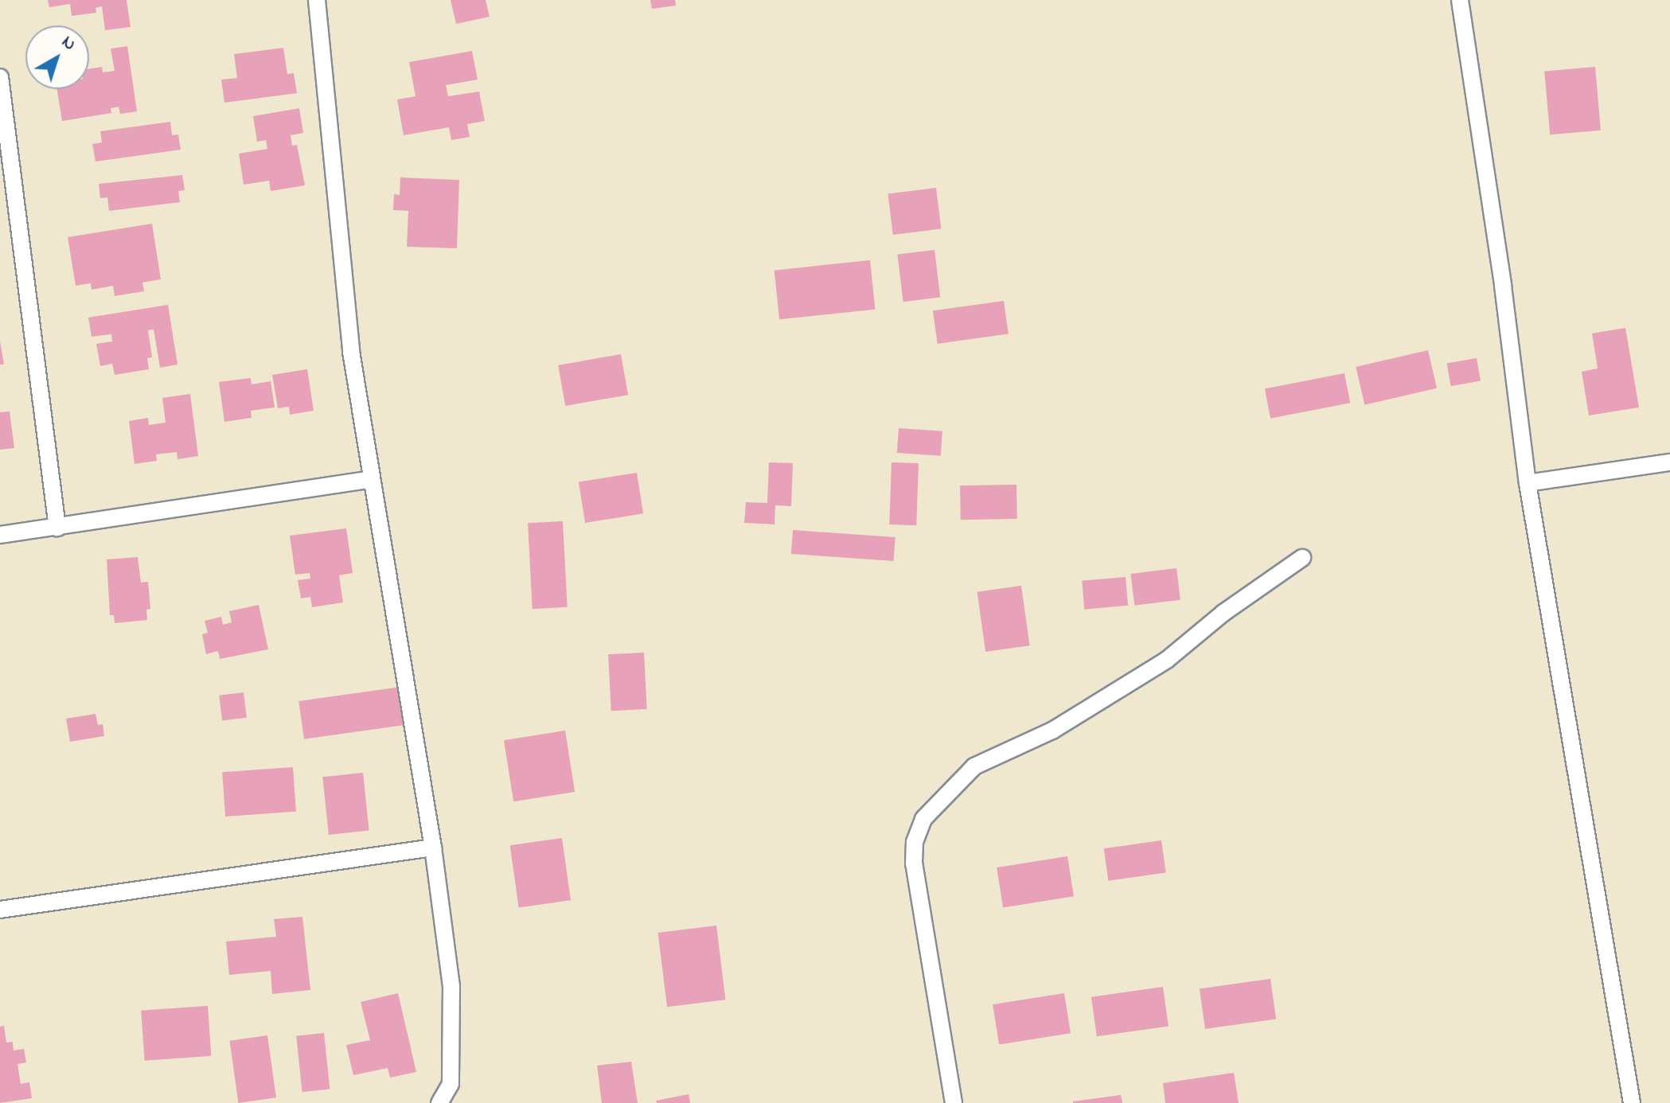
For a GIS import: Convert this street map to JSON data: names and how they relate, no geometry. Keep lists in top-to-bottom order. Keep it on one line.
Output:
{"north":"top right"}
